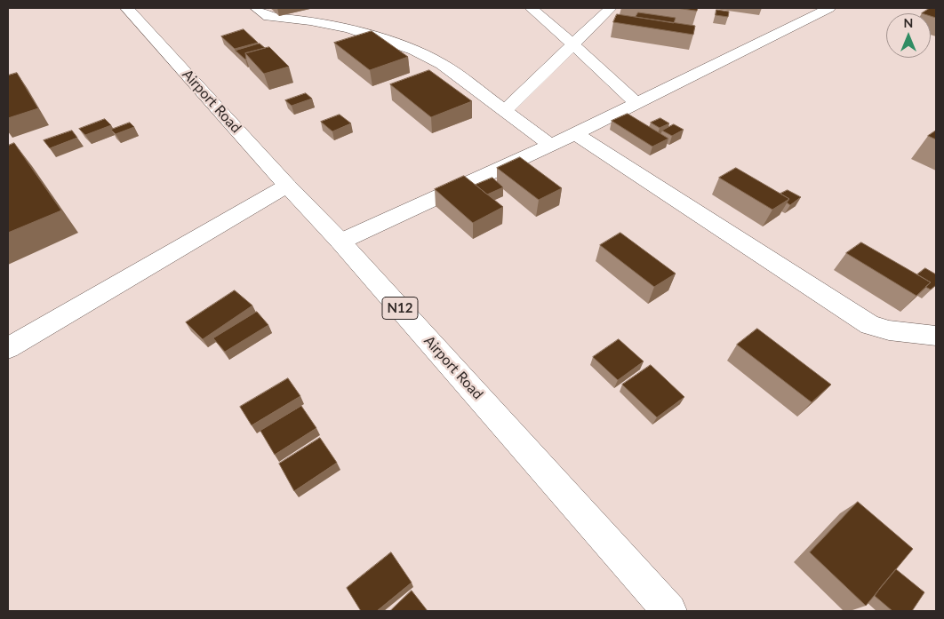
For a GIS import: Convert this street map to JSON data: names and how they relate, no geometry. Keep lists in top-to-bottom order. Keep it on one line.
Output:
{"streets":{"main road":["Airport Road","N12"]},"north":"top"}
